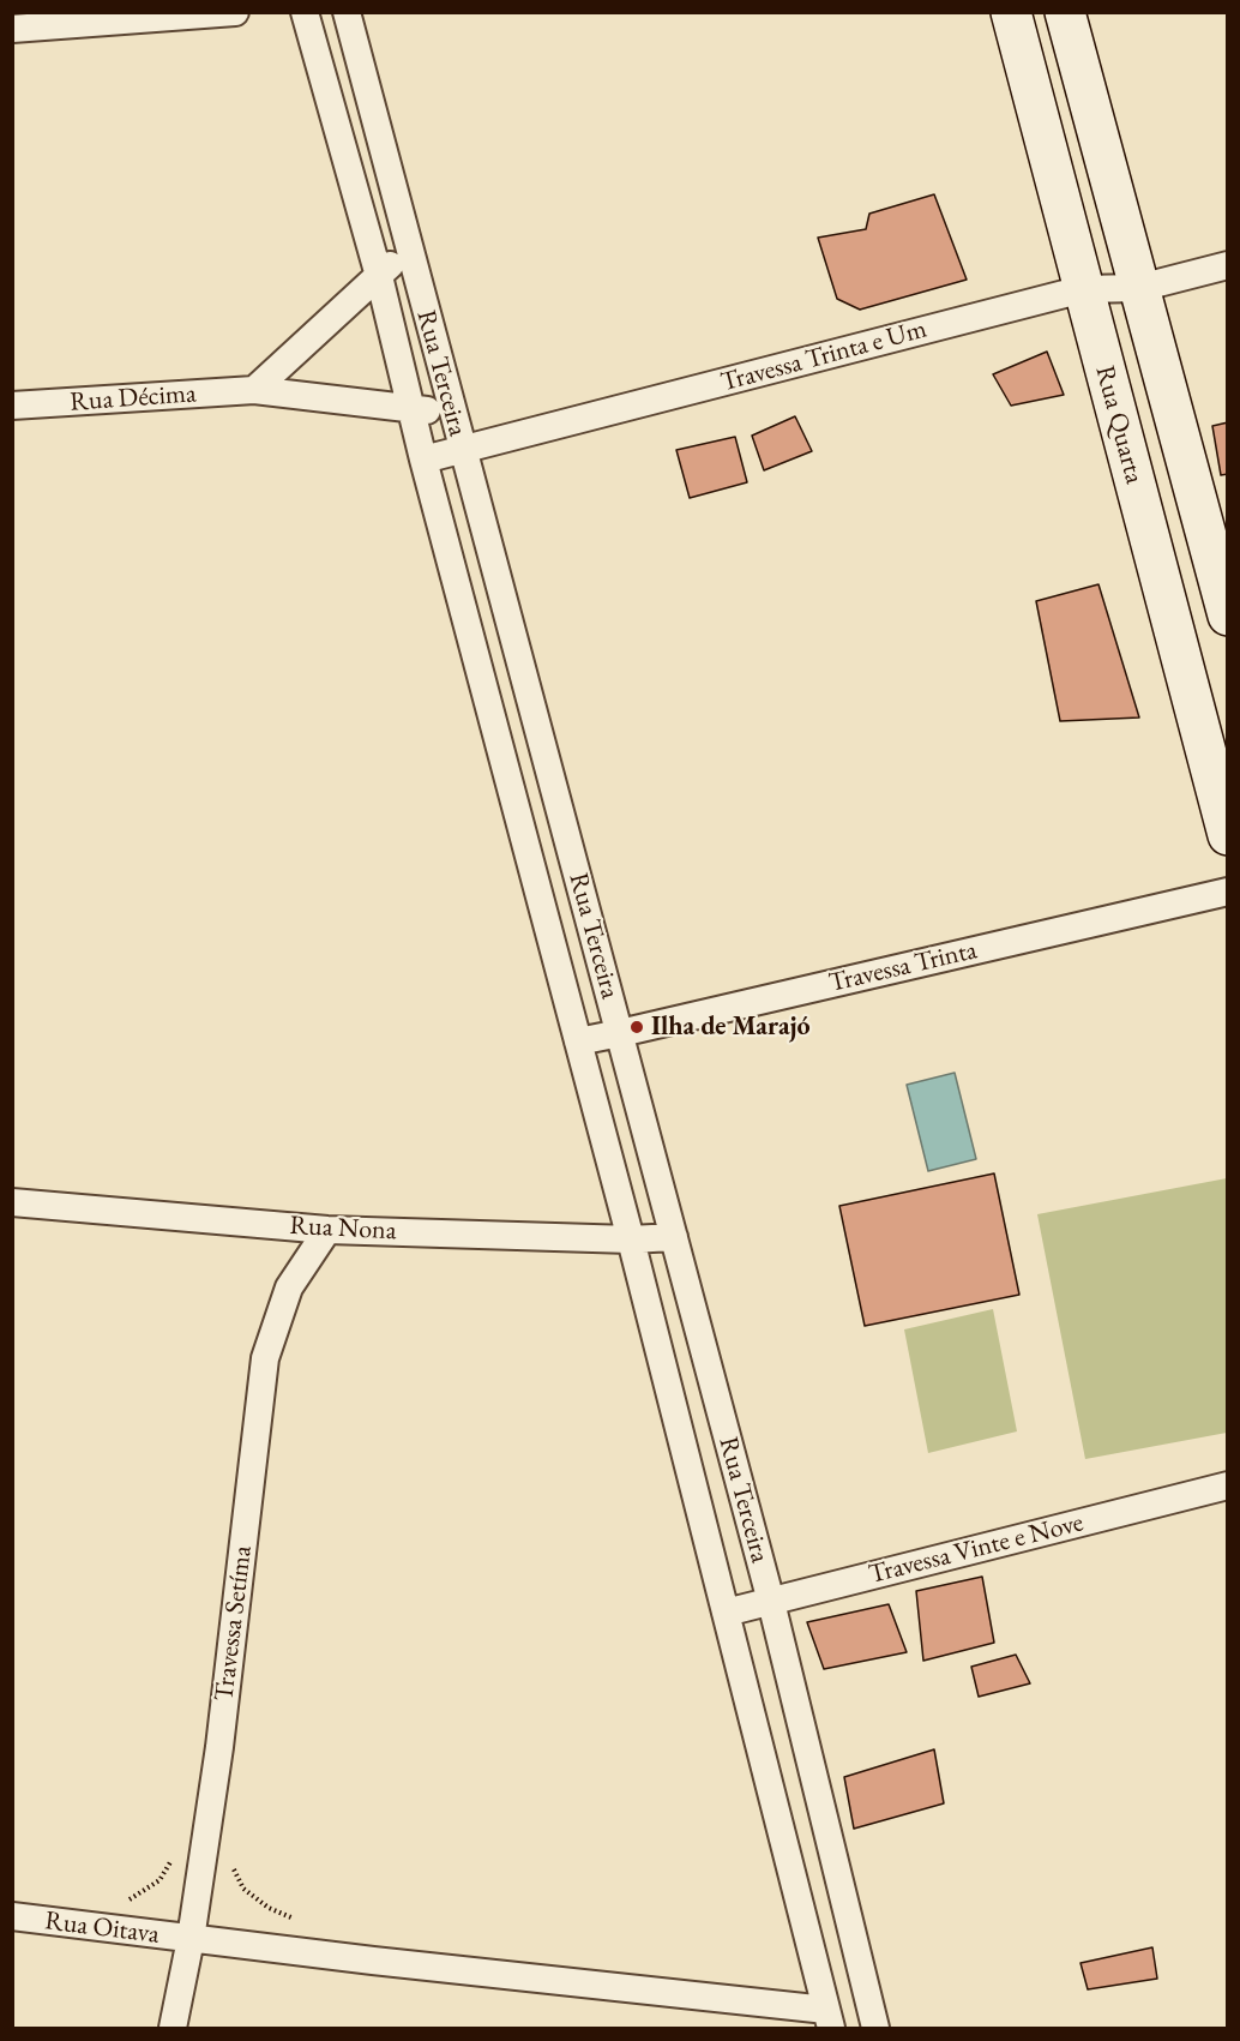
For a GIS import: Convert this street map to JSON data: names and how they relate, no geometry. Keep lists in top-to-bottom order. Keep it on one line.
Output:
{"streets":{"street":["Travessa Trinta e Um","Rua Terceira","Rua Décima","Rua Quarta","Travessa Trinta","Rua Nona","Travessa Vinte e Nove","Travessa Setíma","Rua Oitava"]},"crossings":[["Travessa Trinta e Um","Rua Terceira"],["Travessa Trinta e Um","Rua Quarta"],["Rua Terceira","Rua Décima"],["Rua Terceira","Travessa Trinta"],["Rua Terceira","Rua Nona"],["Rua Terceira","Travessa Vinte e Nove"],["Rua Terceira","Rua Oitava"],["Rua Nona","Travessa Setíma"],["Travessa Setíma","Rua Oitava"]],"places":["Ilha de Marajó"]}
